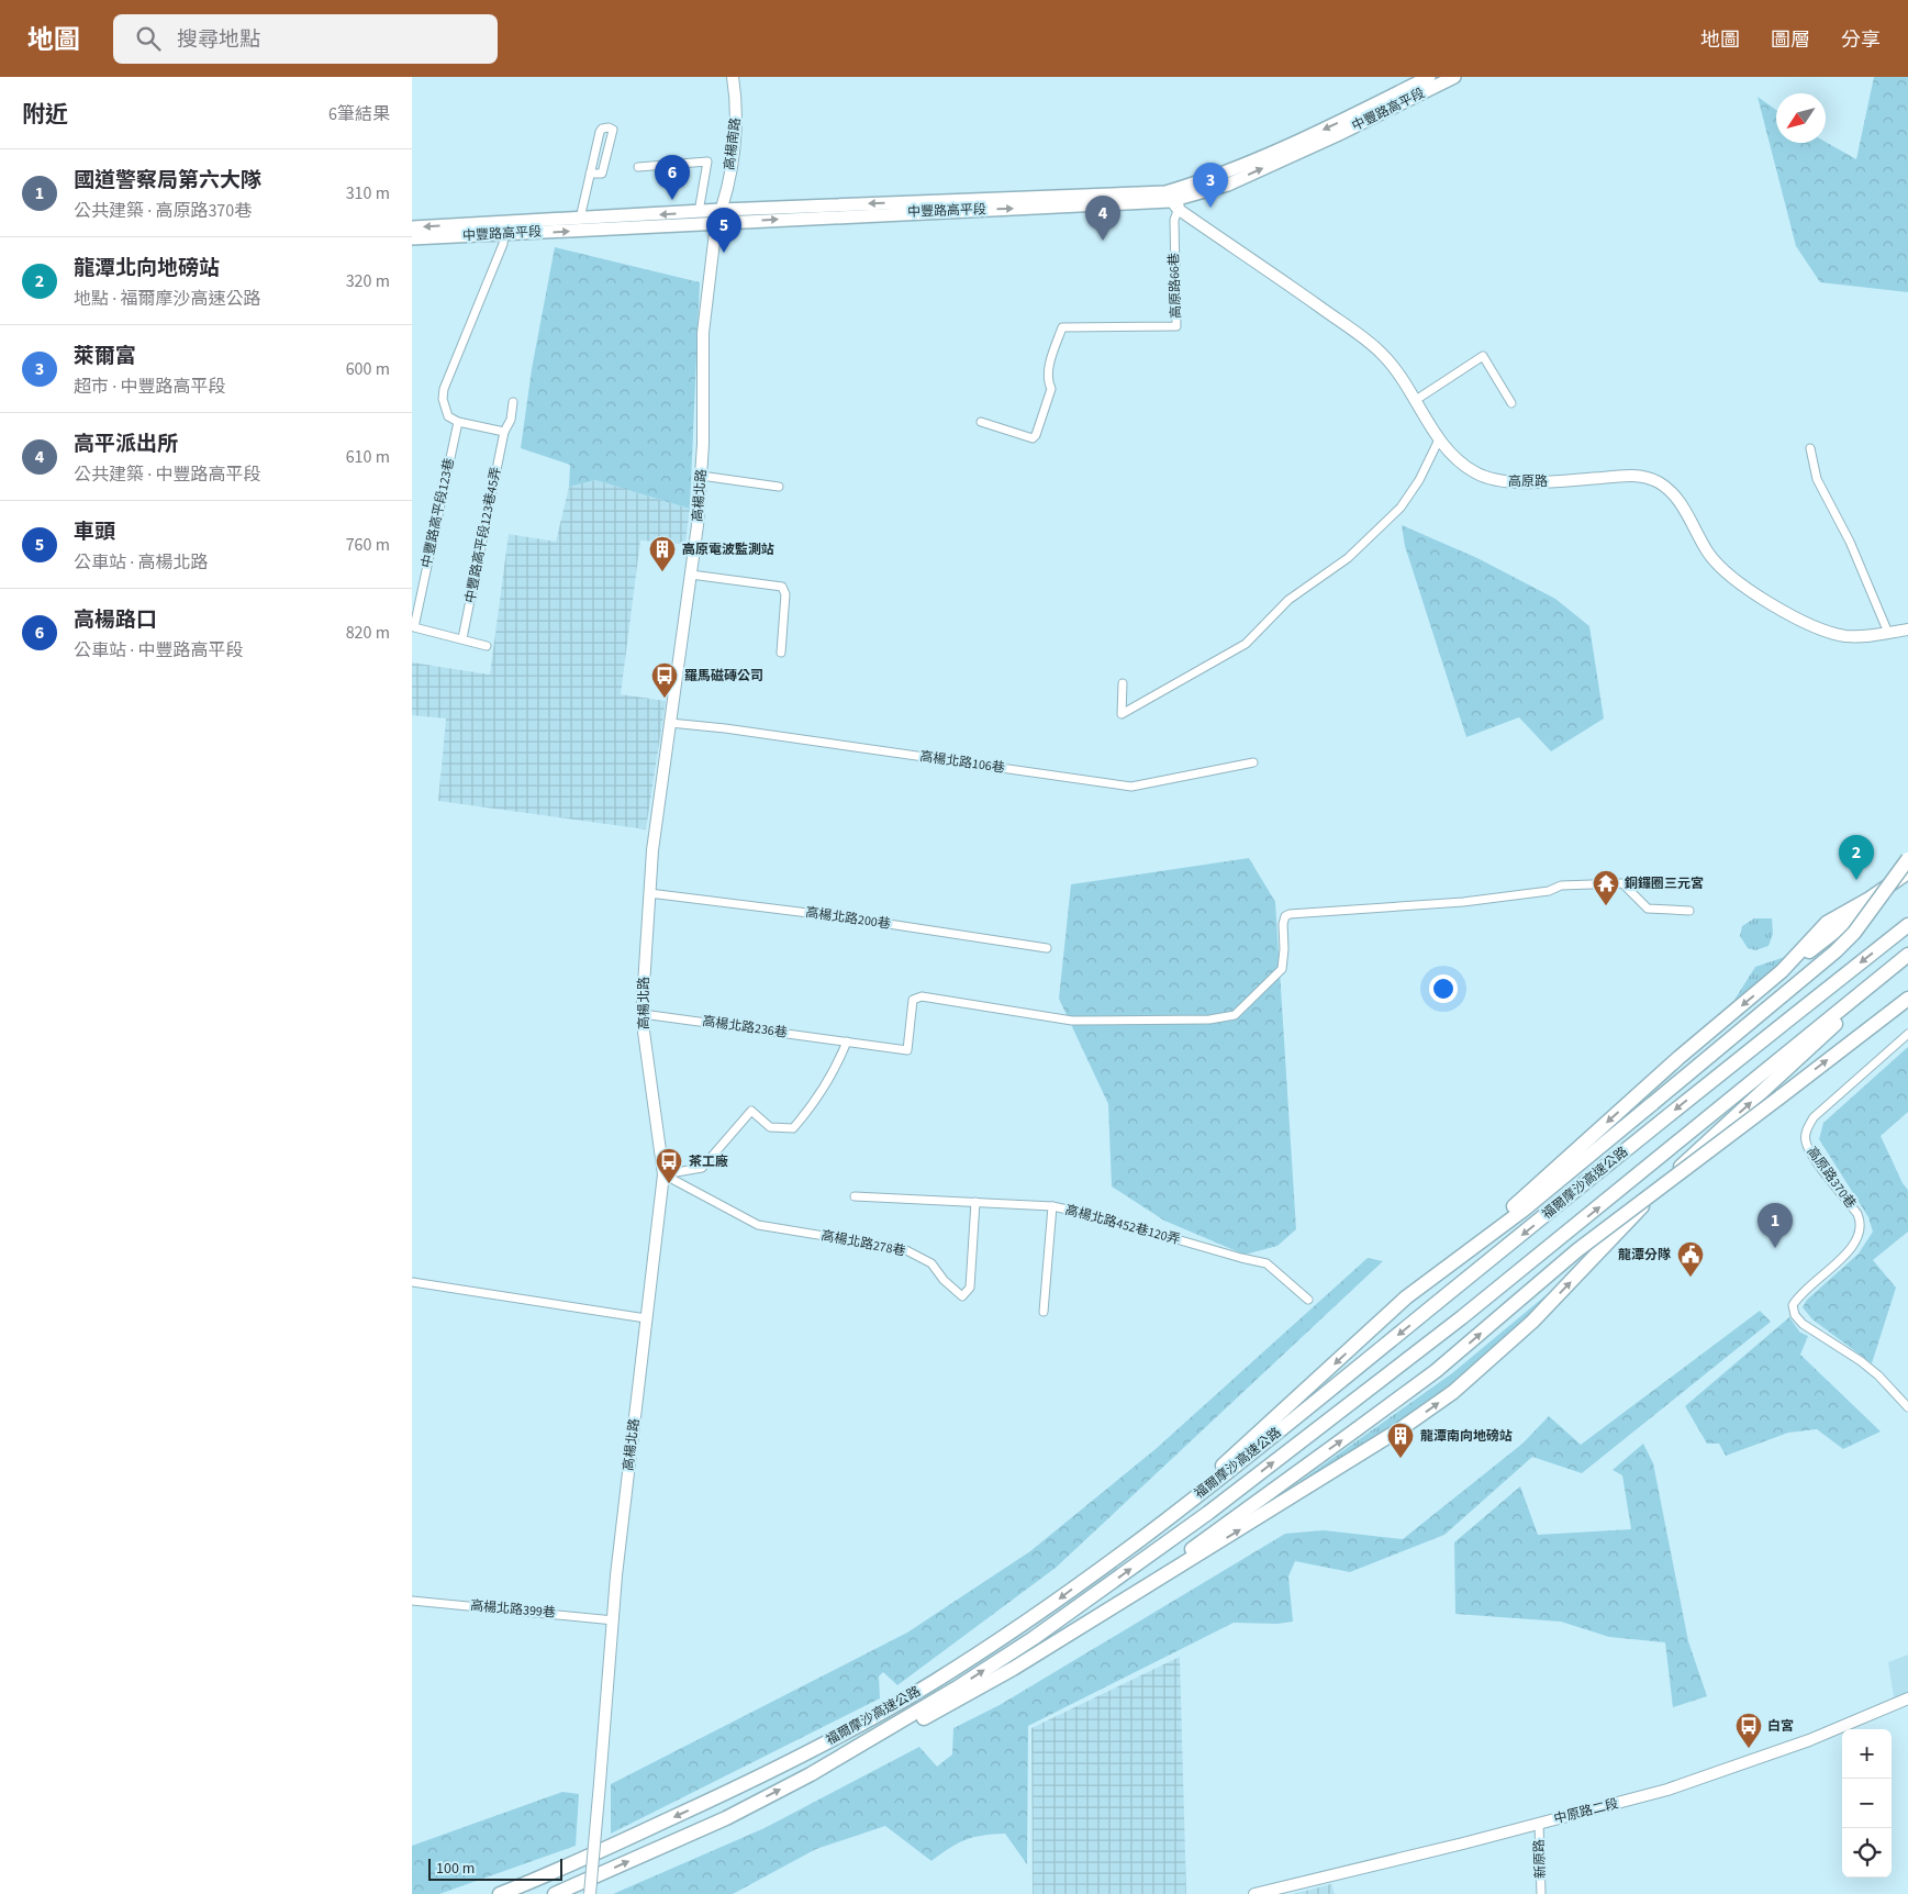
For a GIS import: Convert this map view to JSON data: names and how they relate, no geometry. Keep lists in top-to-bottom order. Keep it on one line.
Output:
{"streets":{"highway":["福爾摩沙高速公路"],"main road":["中豐路高平段"],"street":["高楊南路","高原路66巷","高原路","高楊北路","中豐路高平段123巷","中豐路高平段123巷45弄","高楊北路106巷","高楊北路200巷","高楊北路236巷","高原路370巷","高楊北路452巷120弄","高楊北路278巷","高楊北路399巷","中原路二段","新原路"]},"crossings":[["中豐路高平段","高楊南路"],["中豐路高平段","高原路66巷"],["中豐路高平段","高原路"],["中豐路高平段","高楊北路"],["高楊南路","高楊北路"],["高原路66巷","高原路"],["高楊北路","高楊北路106巷"],["高楊北路","高楊北路200巷"],["高楊北路","高楊北路236巷"],["高楊北路","高楊北路278巷"],["高楊北路","高楊北路399巷"],["中豐路高平段123巷","中豐路高平段123巷45弄"],["高楊北路452巷120弄","高楊北路278巷"],["中原路二段","新原路"]],"places":{"building":["高原電波監測站","龍潭南向地磅站"],"bus stop":["羅馬磁磚公司","茶工廠","白宮"],"temple":["銅鑼圈三元宮"],"public building":["龍潭分隊"]},"scale_bar":"100 m","north":"bottom left","page":{"header":"地圖","search":"搜尋地點","nav":["地圖","圖層","分享"],"heading":["附近","6筆結果"],"list":[{"mark":"1","name":"國道警察局第六大隊","note":"公共建築 · 高原路370巷","value":"310 m"},{"mark":"2","name":"龍潭北向地磅站","note":"地點 · 福爾摩沙高速公路","value":"320 m"},{"mark":"3","name":"萊爾富","note":"超市 · 中豐路高平段","value":"600 m"},{"mark":"4","name":"高平派出所","note":"公共建築 · 中豐路高平段","value":"610 m"},{"mark":"5","name":"車頭","note":"公車站 · 高楊北路","value":"760 m"},{"mark":"6","name":"高楊路口","note":"公車站 · 中豐路高平段","value":"820 m"}],"pins":["6","3","4","5","2","1"],"map_buttons":["+","−"],"scale":"100 m"}}
